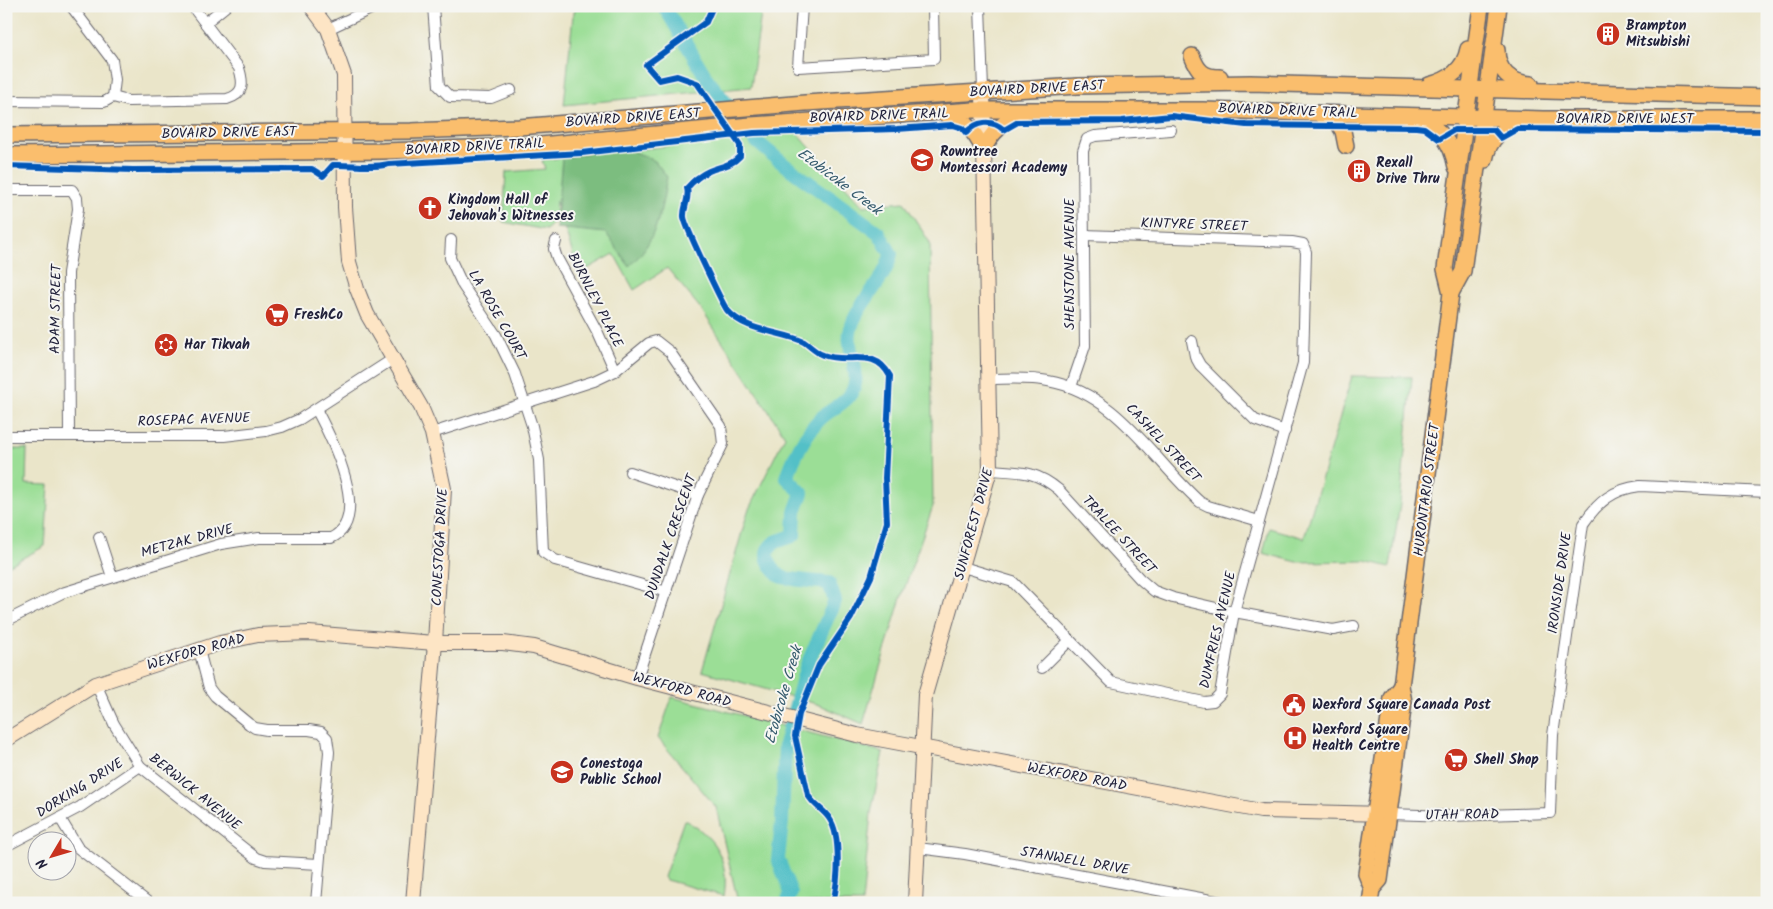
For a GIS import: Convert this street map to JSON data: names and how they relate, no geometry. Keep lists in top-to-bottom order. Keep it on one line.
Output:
{"streets":{"main road":["BOVAIRD DRIVE EAST","BOVAIRD DRIVE WEST","HURONTARIO STREET"],"street":["KINTYRE STREET","SHENSTONE AVENUE","BURNLEY PLACE","ADAM STREET","LA ROSE COURT","ROSEPAC AVENUE","CASHEL STREET","SUNFOREST DRIVE","TRALEE STREET","DUNDALK CRESCENT","METZAK DRIVE","CONESTOGA DRIVE","IRONSIDE DRIVE","DUMFRIES AVENUE","WEXFORD ROAD","DORKING DRIVE","BERWICK AVENUE","UTAH ROAD","STANWELL DRIVE"],"cycle path":["BOVAIRD DRIVE TRAIL"]},"crossings":[["BOVAIRD DRIVE EAST","BOVAIRD DRIVE WEST"],["BOVAIRD DRIVE EAST","HURONTARIO STREET"],["BOVAIRD DRIVE EAST","SUNFOREST DRIVE"],["BOVAIRD DRIVE EAST","CONESTOGA DRIVE"],["BOVAIRD DRIVE WEST","HURONTARIO STREET"],["KINTYRE STREET","SHENSTONE AVENUE"],["KINTYRE STREET","DUMFRIES AVENUE"],["SHENSTONE AVENUE","CASHEL STREET"],["BURNLEY PLACE","DUNDALK CRESCENT"],["ADAM STREET","ROSEPAC AVENUE"],["LA ROSE COURT","DUNDALK CRESCENT"],["ROSEPAC AVENUE","METZAK DRIVE"],["ROSEPAC AVENUE","CONESTOGA DRIVE"],["CASHEL STREET","SUNFOREST DRIVE"],["CASHEL STREET","DUMFRIES AVENUE"],["HURONTARIO STREET","WEXFORD ROAD"],["HURONTARIO STREET","UTAH ROAD"],["SUNFOREST DRIVE","TRALEE STREET"],["SUNFOREST DRIVE","DUMFRIES AVENUE"],["SUNFOREST DRIVE","WEXFORD ROAD"],["SUNFOREST DRIVE","STANWELL DRIVE"],["TRALEE STREET","DUMFRIES AVENUE"],["DUNDALK CRESCENT","CONESTOGA DRIVE"],["DUNDALK CRESCENT","WEXFORD ROAD"],["CONESTOGA DRIVE","WEXFORD ROAD"],["IRONSIDE DRIVE","UTAH ROAD"],["WEXFORD ROAD","BERWICK AVENUE"],["WEXFORD ROAD","UTAH ROAD"],["DORKING DRIVE","BERWICK AVENUE"]],"water":["Etobicoke Creek"],"places":{"building":["Brampton Mitsubishi","Rexall Drive Thru"],"school or university":["Rowntree Montessori Academy","Conestoga Public School"],"church":["Kingdom Hall of Jehovah's Witnesses"],"supermarket":["FreshCo","Shell Shop"],"synagogue":["Har Tikvah"],"public building":["Wexford Square Canada Post"],"hospital":["Wexford Square Health Centre"]},"north":"bottom left"}
